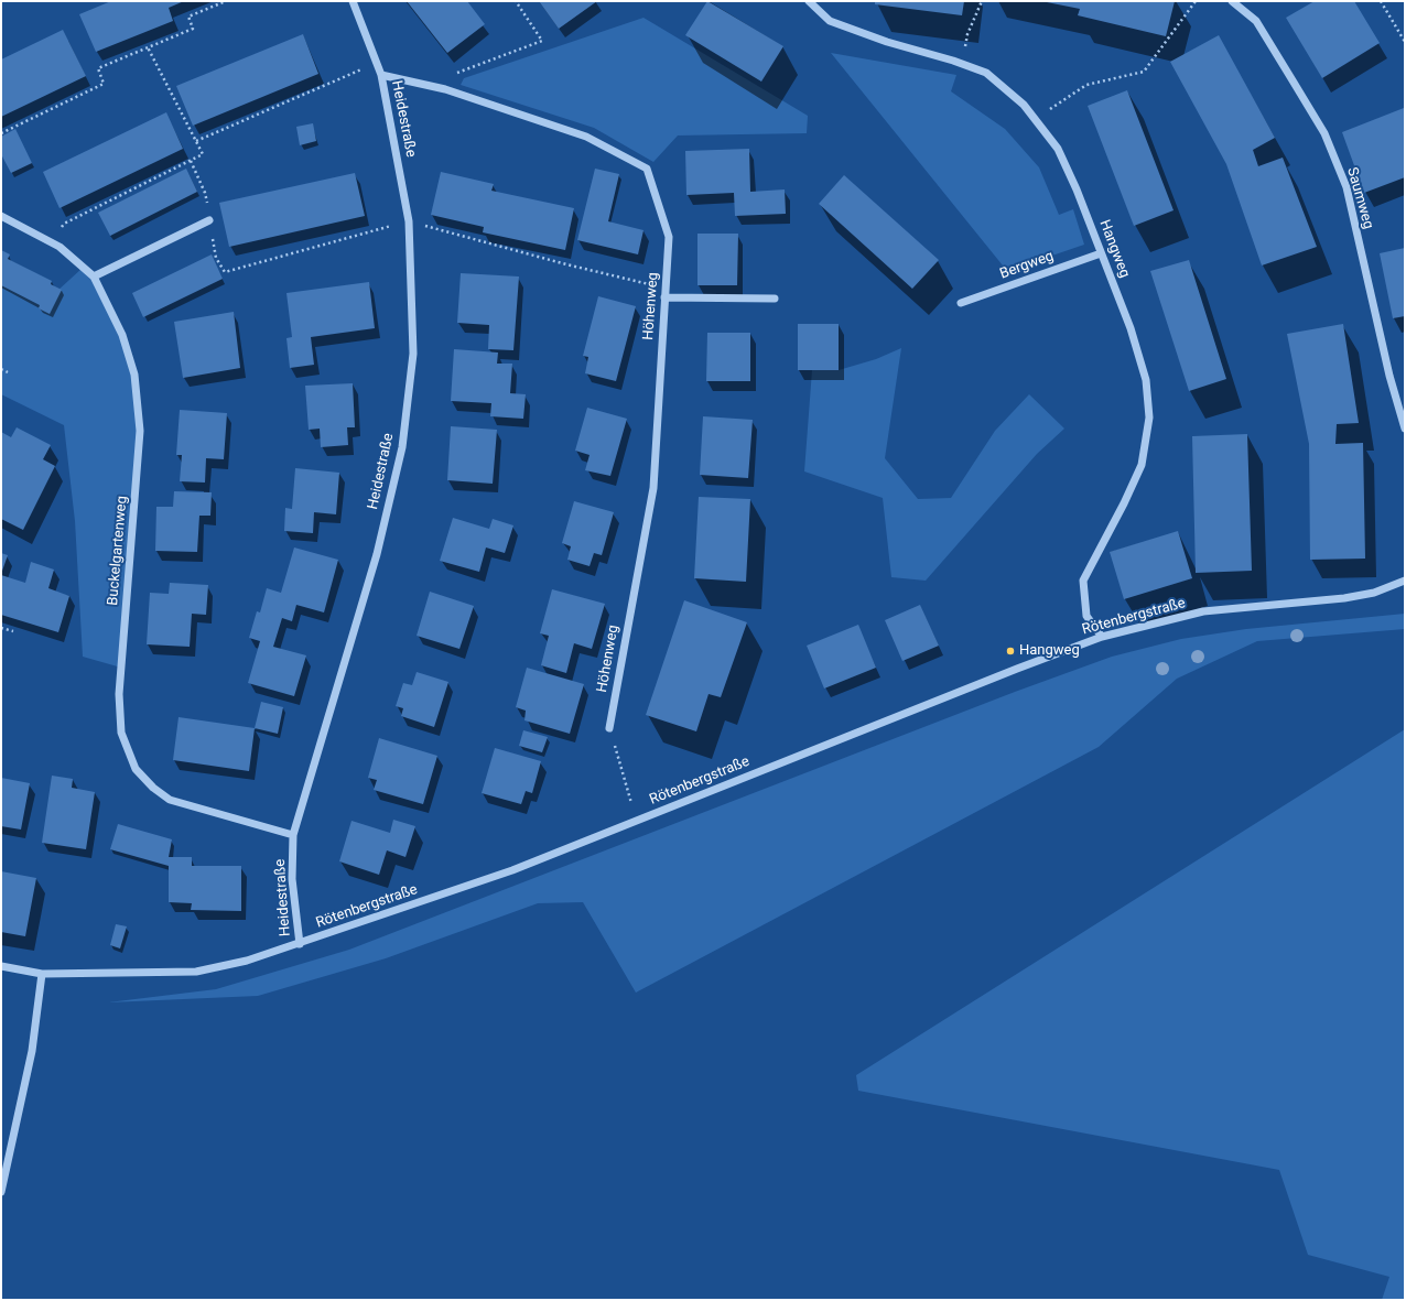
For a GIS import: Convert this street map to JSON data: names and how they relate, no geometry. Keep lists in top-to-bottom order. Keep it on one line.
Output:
{"streets":{"street":["Heidestraße","Saumweg","Hangweg","Bergweg","Höhenweg","Buckelgartenweg","Rötenbergstraße"]},"crossings":[["Heidestraße","Höhenweg"],["Heidestraße","Buckelgartenweg"],["Heidestraße","Rötenbergstraße"],["Hangweg","Bergweg"],["Hangweg","Rötenbergstraße"]],"places":["Hangweg"]}
